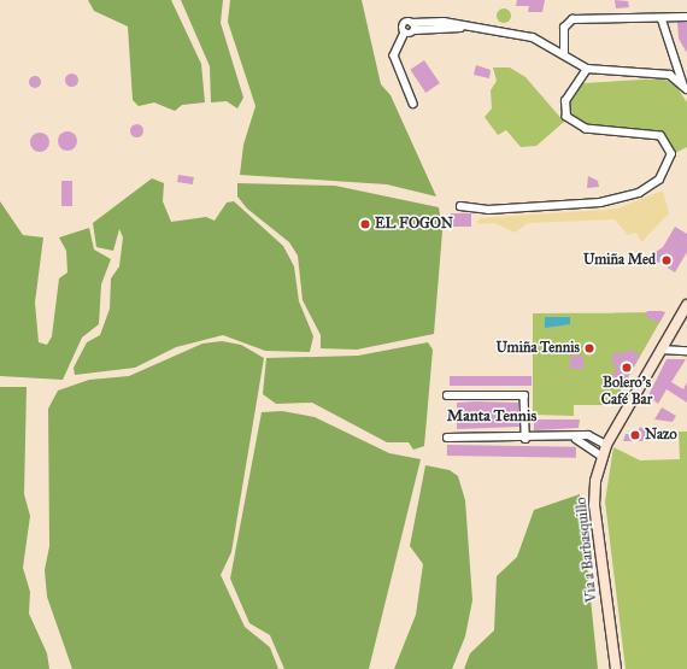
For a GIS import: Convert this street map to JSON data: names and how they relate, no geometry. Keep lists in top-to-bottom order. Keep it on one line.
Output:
{"streets":{"main road":["Via a Barbasquillo"]},"districts":["Manta Tennis"],"places":["EL FOGON","Umiña Med","Umiña Tennis","Bolero’s Café Bar","Nazo"]}
